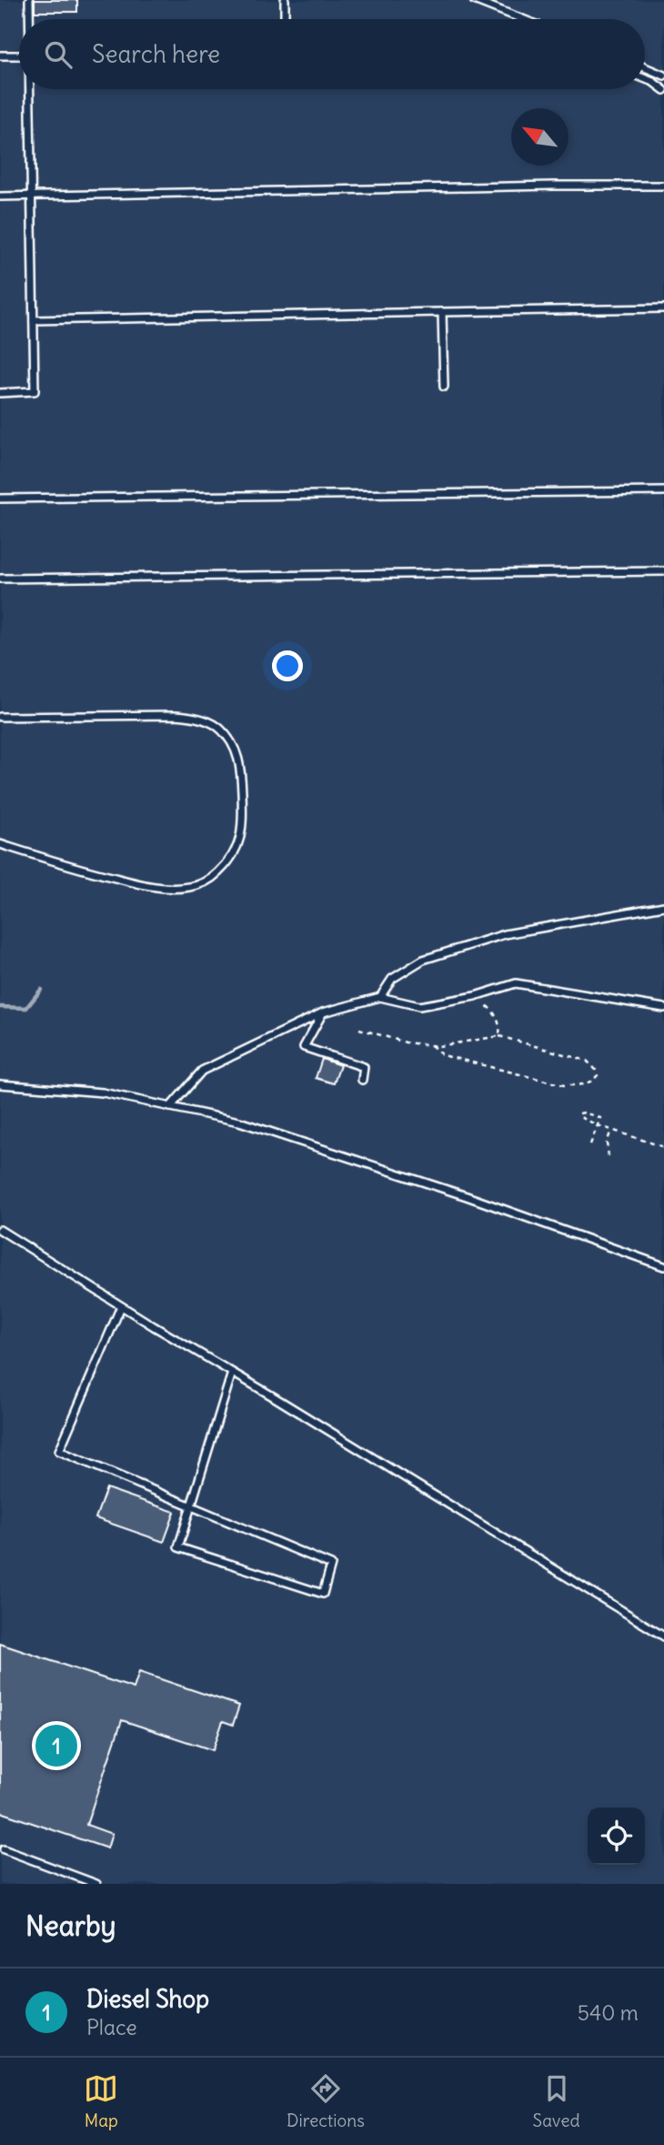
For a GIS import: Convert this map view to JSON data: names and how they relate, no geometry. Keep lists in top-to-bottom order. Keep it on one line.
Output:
{"north":"top left","page":{"search":"Search here","pins":"1","heading":"Nearby","list":[{"mark":"1","name":"Diesel Shop","note":"Place","value":"540 m"}],"nav":["Map","Directions","Saved"]}}
